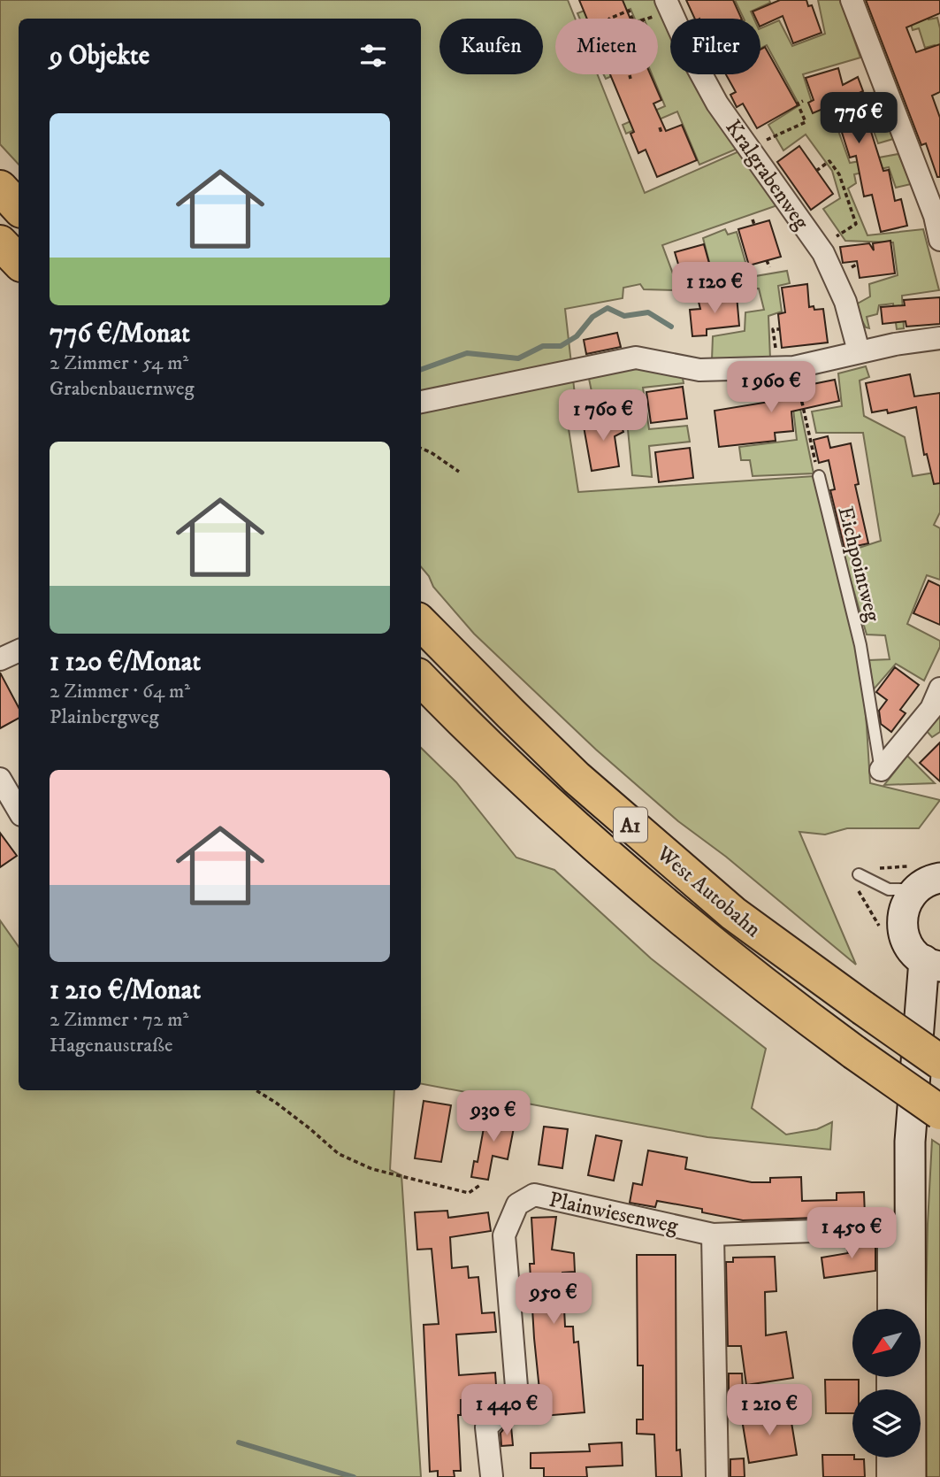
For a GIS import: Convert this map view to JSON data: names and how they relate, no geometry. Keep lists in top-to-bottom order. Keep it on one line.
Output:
{"streets":{"highway":["A1","West Autobahn"],"street":["Kralgrabenweg","Plainwiesenweg"],"lane":["Eichpointweg"]},"north":"bottom left","page":{"chip":["Kaufen","Mieten","Filter"],"heading":"9 Objekte","price":["776 €","1 120 €","1 960 €","1 760 €","930 €","1 450 €","950 €","1 440 €","1 210 €"],"list":[{"name":"776 €/Monat","note":"2 Zimmer · 54 m² · Grabenbauernweg"},{"name":"1 120 €/Monat","note":"2 Zimmer · 64 m² · Plainbergweg"},{"name":"1 210 €/Monat","note":"2 Zimmer · 72 m² · Hagenaustraße"}]}}
